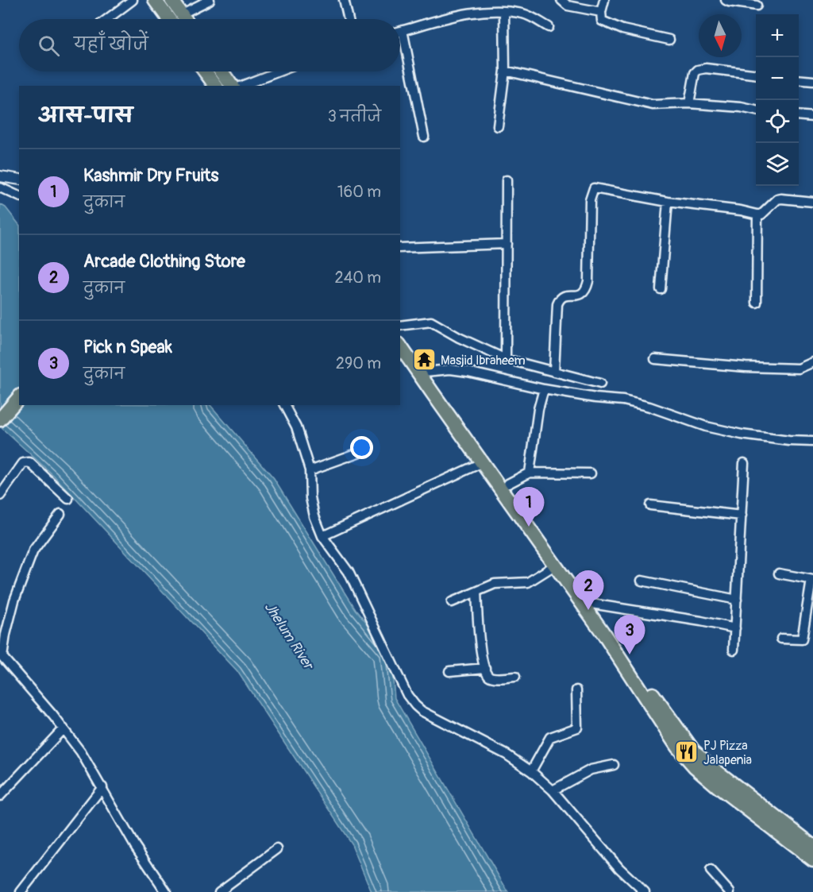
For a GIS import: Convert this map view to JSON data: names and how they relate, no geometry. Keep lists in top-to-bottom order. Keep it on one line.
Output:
{"water":["Jhelum River"],"places":{"temple":["Masjid Ibraheem"],"restaurant":["PJ Pizza Jalapenia"]},"north":"bottom","page":{"map_buttons":["+","−"],"search":"यहाँ खोजें","heading":["आस-पास","3 नतीजे"],"list":[{"mark":"1","name":"Kashmir Dry Fruits","note":"दुकान","value":"160 m"},{"mark":"2","name":"Arcade Clothing Store","note":"दुकान","value":"240 m"},{"mark":"3","name":"Pick n Speak","note":"दुकान","value":"290 m"}],"pins":["1","2","3"]}}
